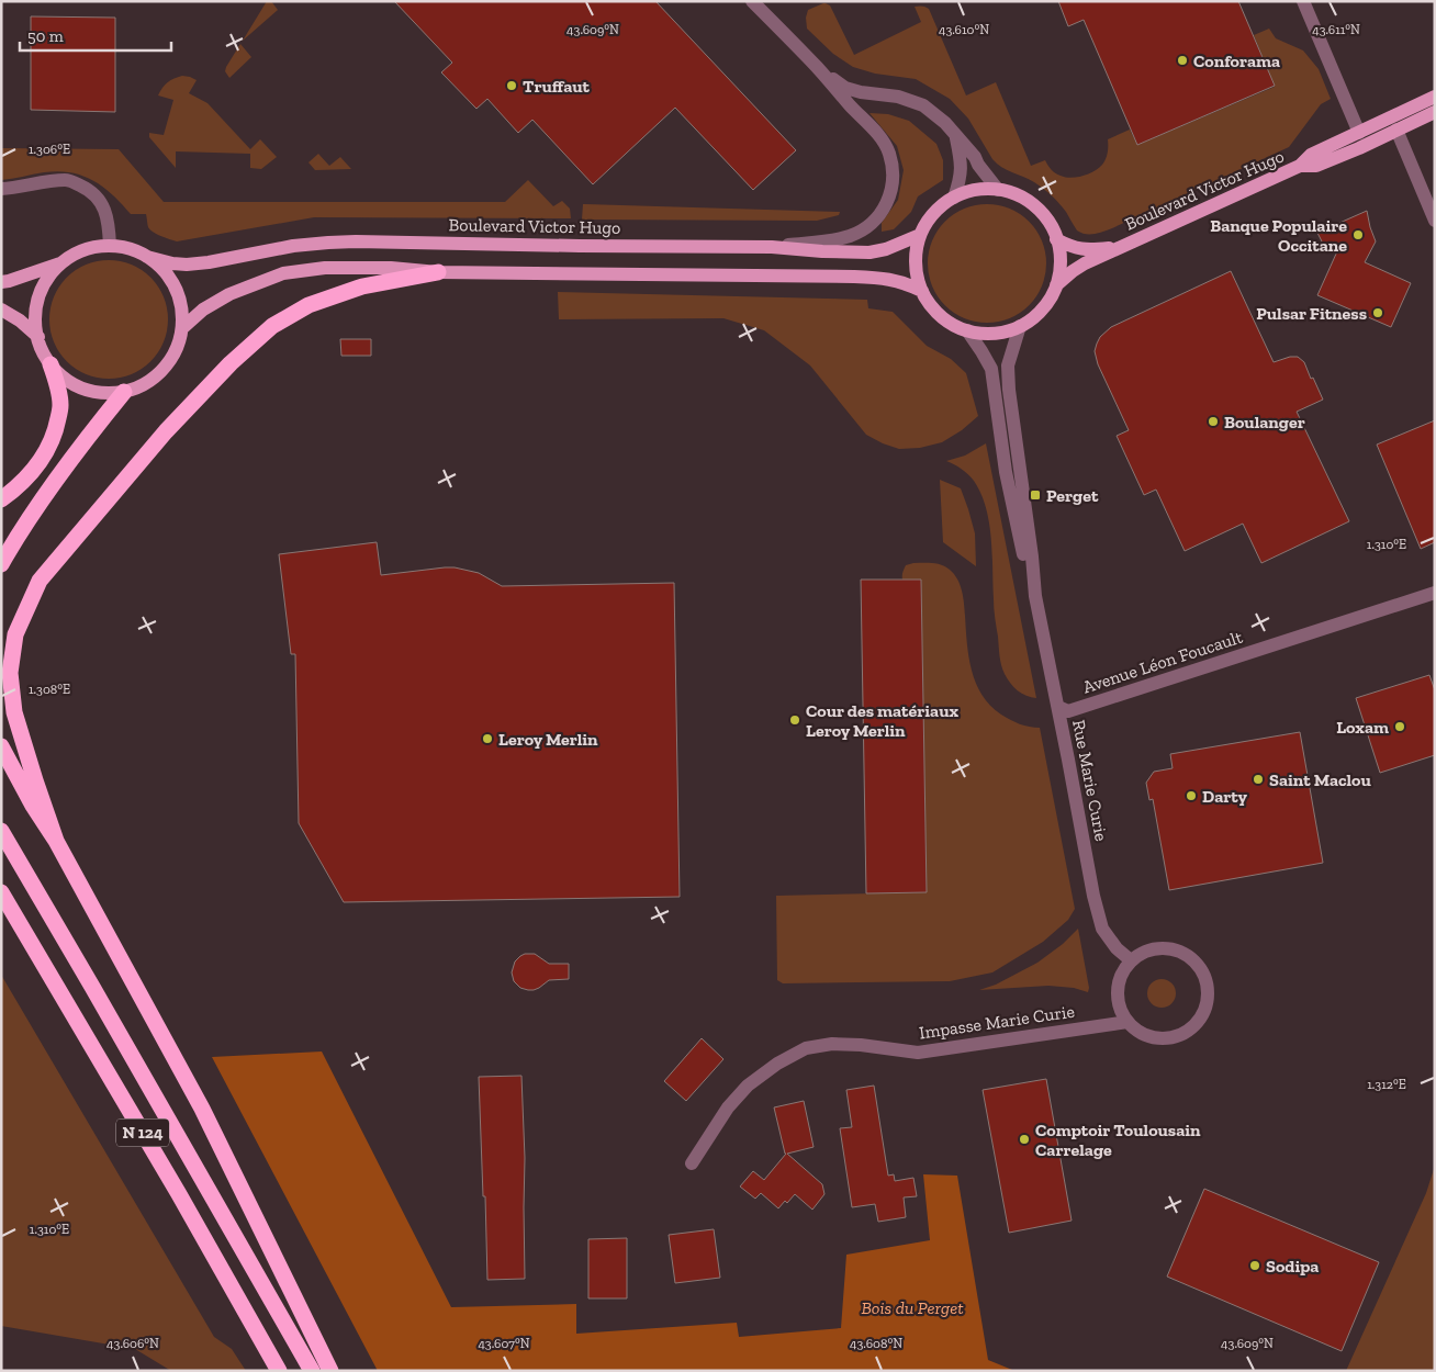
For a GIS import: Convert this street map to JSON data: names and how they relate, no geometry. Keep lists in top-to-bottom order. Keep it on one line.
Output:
{"streets":{"highway":["N 124"],"main road":["Boulevard Victor Hugo"],"street":["Avenue Léon Foucault","Rue Marie Curie","Impasse Marie Curie"]},"crossings":[["Boulevard Victor Hugo","Rue Marie Curie"],["Avenue Léon Foucault","Rue Marie Curie"],["Rue Marie Curie","Impasse Marie Curie"]],"parks":["Bois du Perget"],"places":{"other":["Conforama","Truffaut","Banque Populaire Occitane","Pulsar Fitness","Boulanger","Cour des matériaux Leroy Merlin","Loxam","Leroy Merlin","Saint Maclou","Darty","Comptoir Toulousain Carrelage","Sodipa"],"transit":["Perget"]},"scale_bar":"50 m","coordinates":["43.609°N","43.610°N","43.611°N","1.306°E","1.310°E","1.308°E","1.312°E","43.606°N","43.607°N","43.608°N"]}
